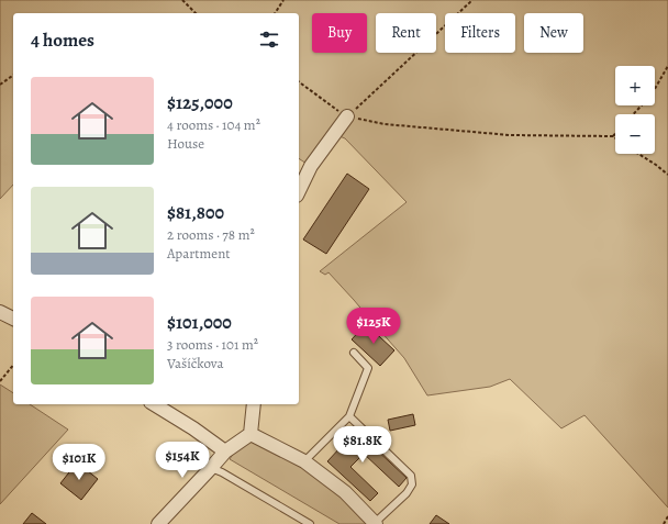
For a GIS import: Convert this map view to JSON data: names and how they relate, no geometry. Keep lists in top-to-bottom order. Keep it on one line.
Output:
{"page":{"chip":["Buy","Rent","Filters","New"],"heading":"4 homes","map_buttons":["+","−"],"list":[{"name":"$125,000","note":"4 rooms · 104 m² · House"},{"name":"$81,800","note":"2 rooms · 78 m² · Apartment"},{"name":"$101,000","note":"3 rooms · 101 m² · Vašíčkova"}],"price":["$125K","$81.8K","$154K","$101K"]}}
